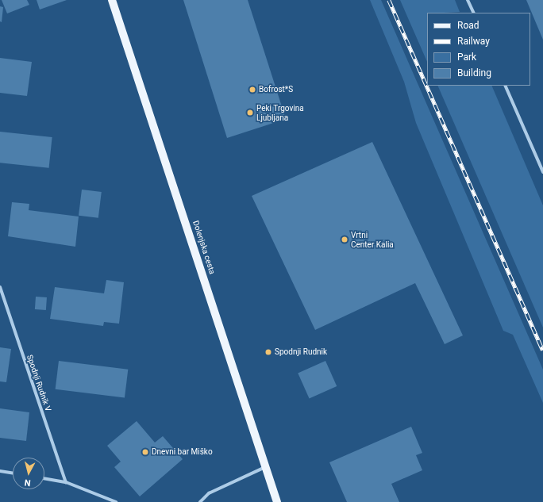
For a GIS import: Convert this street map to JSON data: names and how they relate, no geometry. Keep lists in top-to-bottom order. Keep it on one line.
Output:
{"streets":{"main road":["Dolenjska cesta"],"street":["Spodnji Rudnik V"]},"places":["Bofrost*S","Peki Trgovina Ljubljana","Vrtni Center Kalia","Spodnji Rudnik","Dnevni bar Miško"],"legend":["Road","Railway","Park","Building"],"north":"bottom"}
